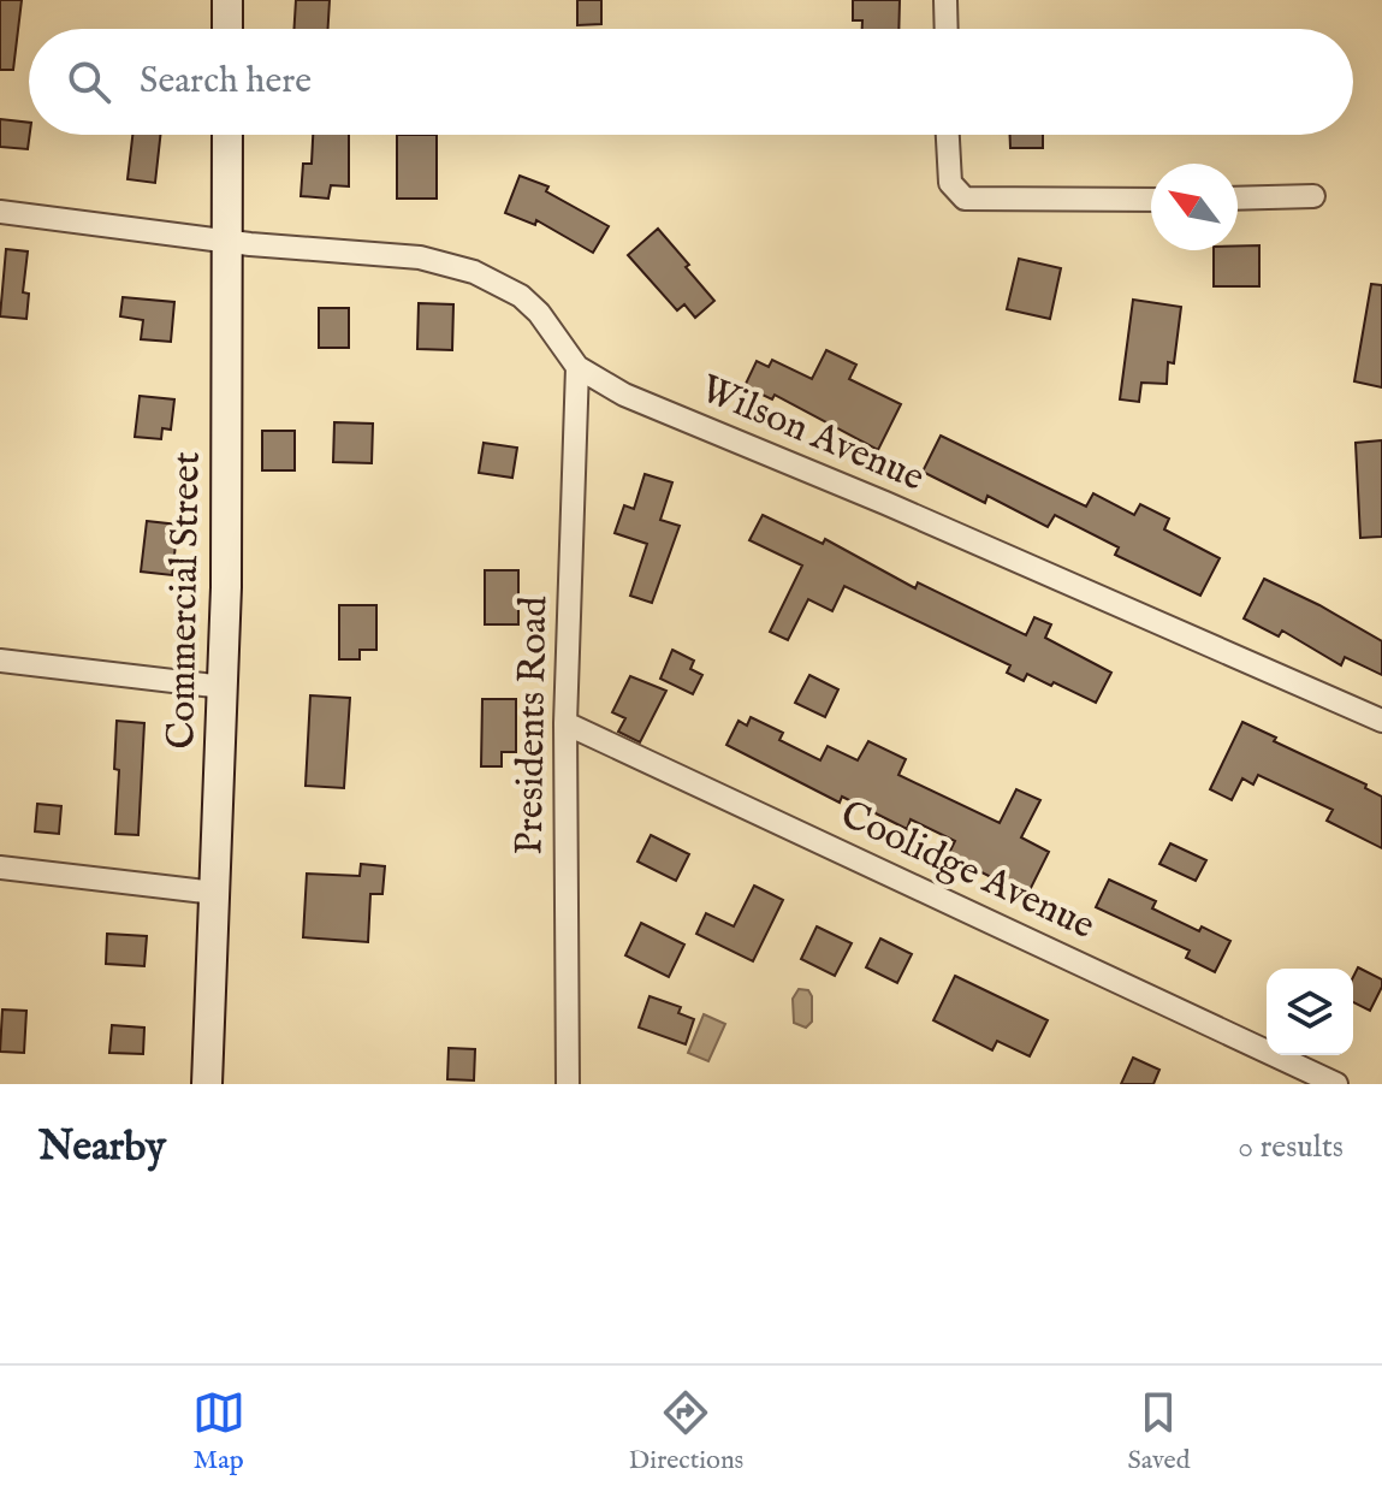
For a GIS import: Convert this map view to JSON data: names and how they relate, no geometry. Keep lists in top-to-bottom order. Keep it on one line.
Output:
{"streets":{"main road":["Commercial Street"],"street":["Wilson Avenue","Presidents Road","Coolidge Avenue"]},"crossings":[["Wilson Avenue","Commercial Street"],["Wilson Avenue","Presidents Road"],["Presidents Road","Coolidge Avenue"]],"north":"top left","page":{"search":"Search here","heading":["Nearby","0 results"],"nav":["Map","Directions","Saved"]}}
